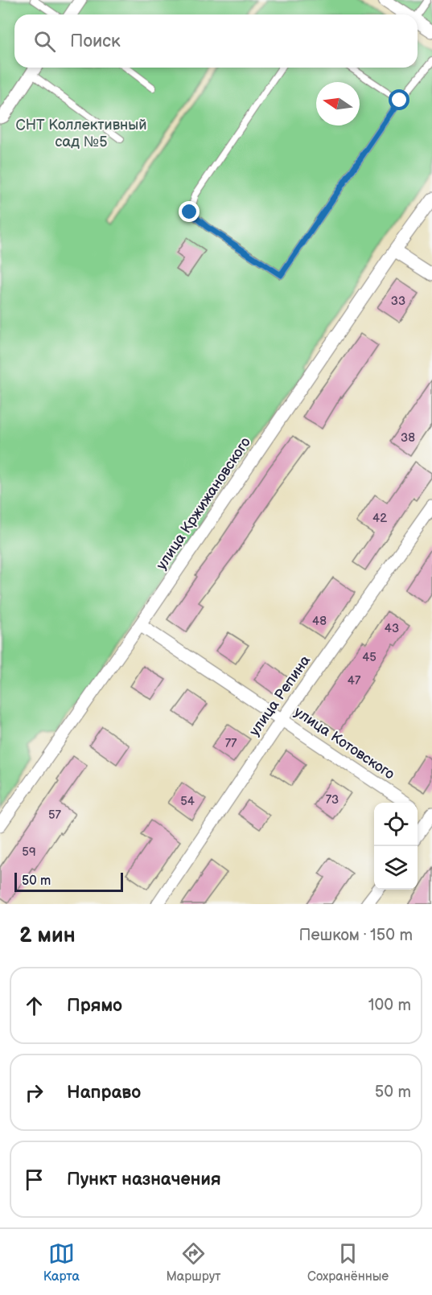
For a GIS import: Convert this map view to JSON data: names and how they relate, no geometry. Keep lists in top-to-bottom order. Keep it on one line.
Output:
{"streets":{"street":["улица Кржижановского","улица Репина","улица Котовского"]},"crossings":[["улица Кржижановского","улица Котовского"],["улица Репина","улица Котовского"]],"parks":["СНТ Коллективный сад №5"],"house_numbers":["33","38","42","48","43","45","47","77","73","54","57","59"],"scale_bar":"50 m","north":"left","page":{"search":"Поиск","scale":"50 m","heading":["2 мин","Пешком · 150 m"],"list":[["Прямо","100 m"],["Направо","50 m"],"Пункт назначения"],"nav":["Карта","Маршрут","Сохранённые"]}}
